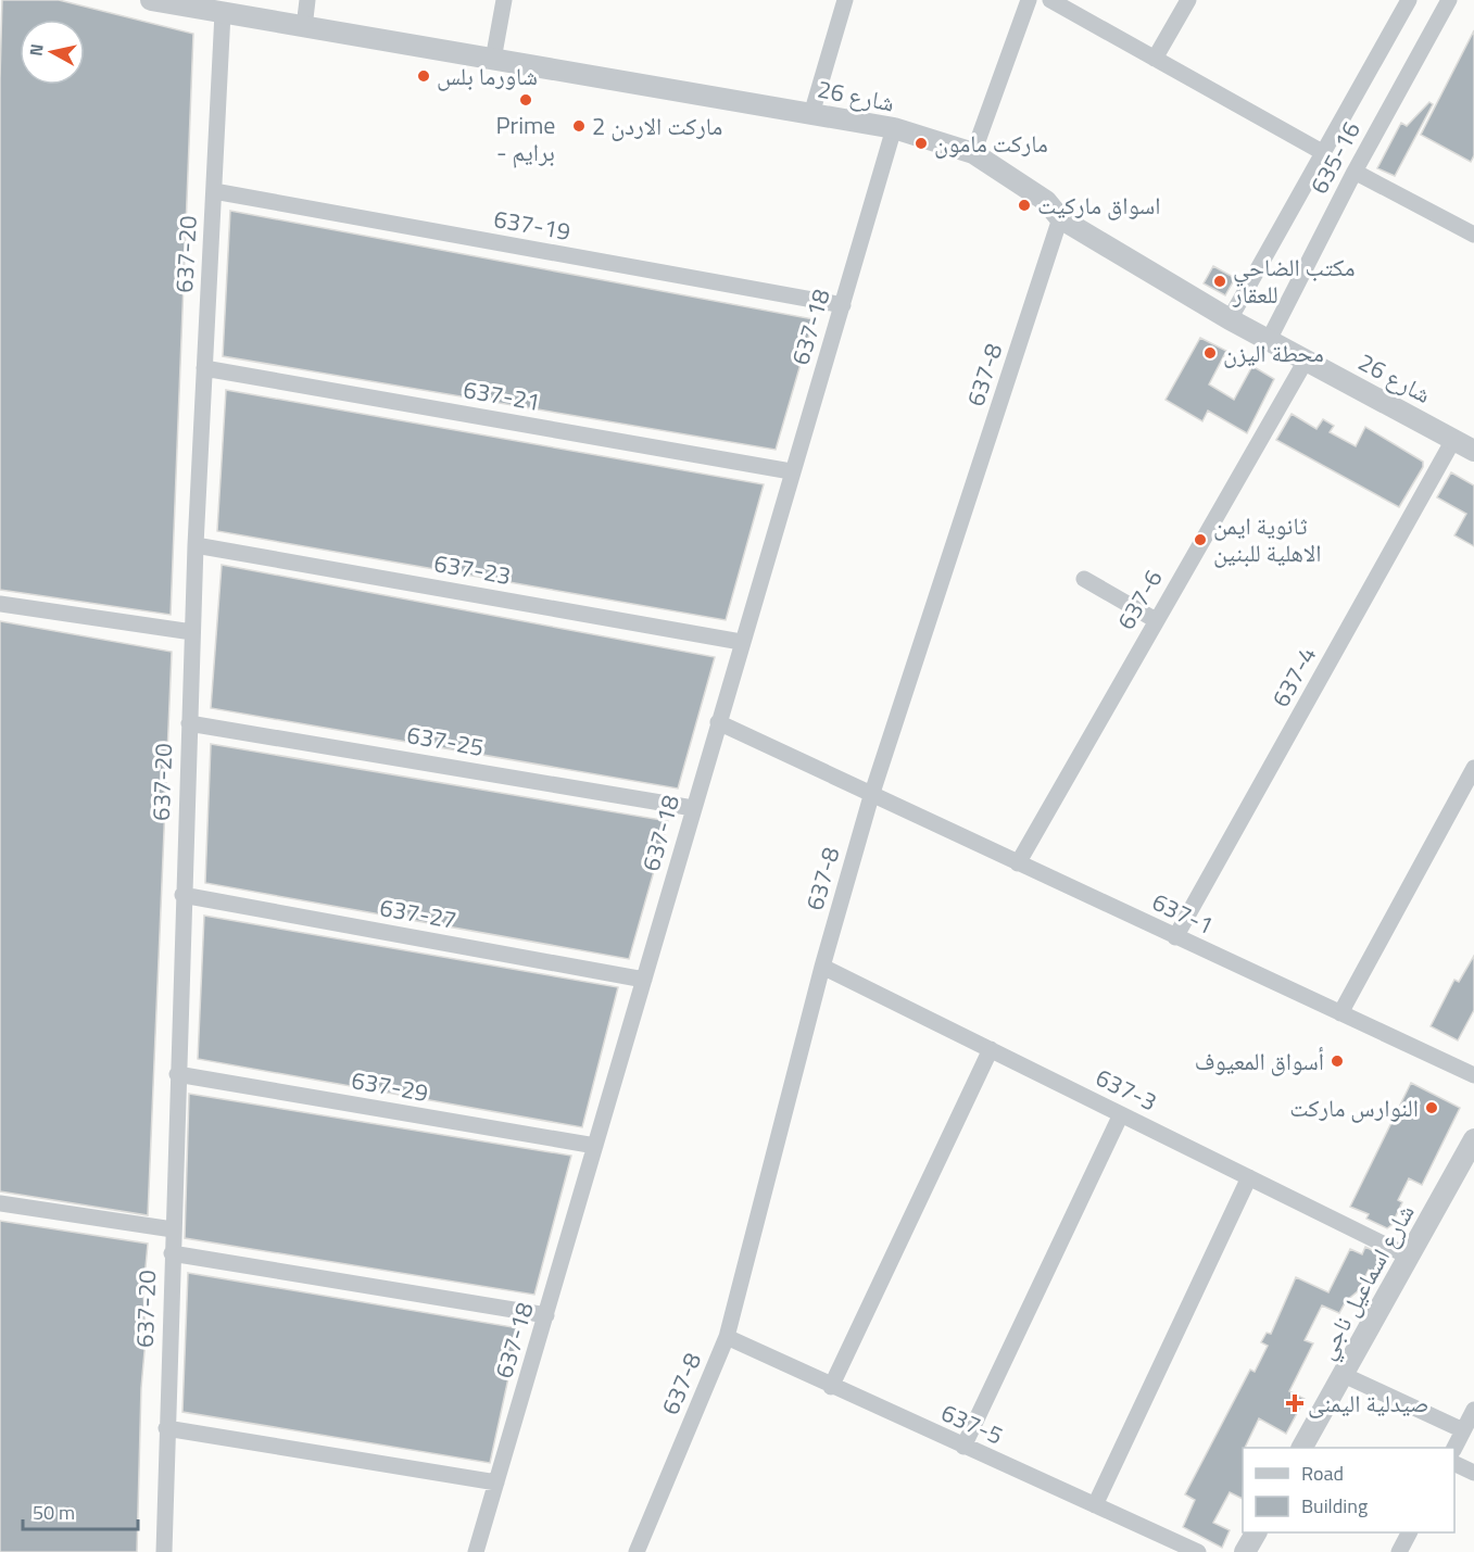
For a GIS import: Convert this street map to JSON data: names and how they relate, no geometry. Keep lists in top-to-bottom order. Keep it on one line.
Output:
{"streets":{"street":["شارع 26","635-16","637-19","637-20","637-18","637-8","637-21","637-23","637-6","637-4","637-25","637-27","637-1","637-29","637-3","شارع اسماعيل ناجي","637-5"]},"crossings":[["شارع 26","635-16"],["شارع 26","637-20"],["شارع 26","637-18"],["شارع 26","637-8"],["شارع 26","637-6"],["شارع 26","637-4"],["637-19","637-20"],["637-19","637-18"],["637-20","637-21"],["637-20","637-23"],["637-20","637-25"],["637-20","637-27"],["637-20","637-29"],["637-18","637-21"],["637-18","637-23"],["637-18","637-25"],["637-18","637-27"],["637-18","637-1"],["637-18","637-29"],["637-8","637-1"],["637-8","637-3"],["637-8","637-5"],["637-6","637-1"],["637-4","637-1"],["637-3","شارع اسماعيل ناجي"]],"places":{"other":["شاورما بلس","Prime - برايم","ماركت الاردن 2","ماركت مامون","اسواق ماركيت","مكتب الضاحي للعقار","محطة اليزن","ثانوية ايمن الاهلية للبنين","أسواق المعيوف","النوارس ماركت"],"health":["صيدلية اليمنى"]},"legend":["Road","Building"],"scale_bar":"50 m","north":"left"}
